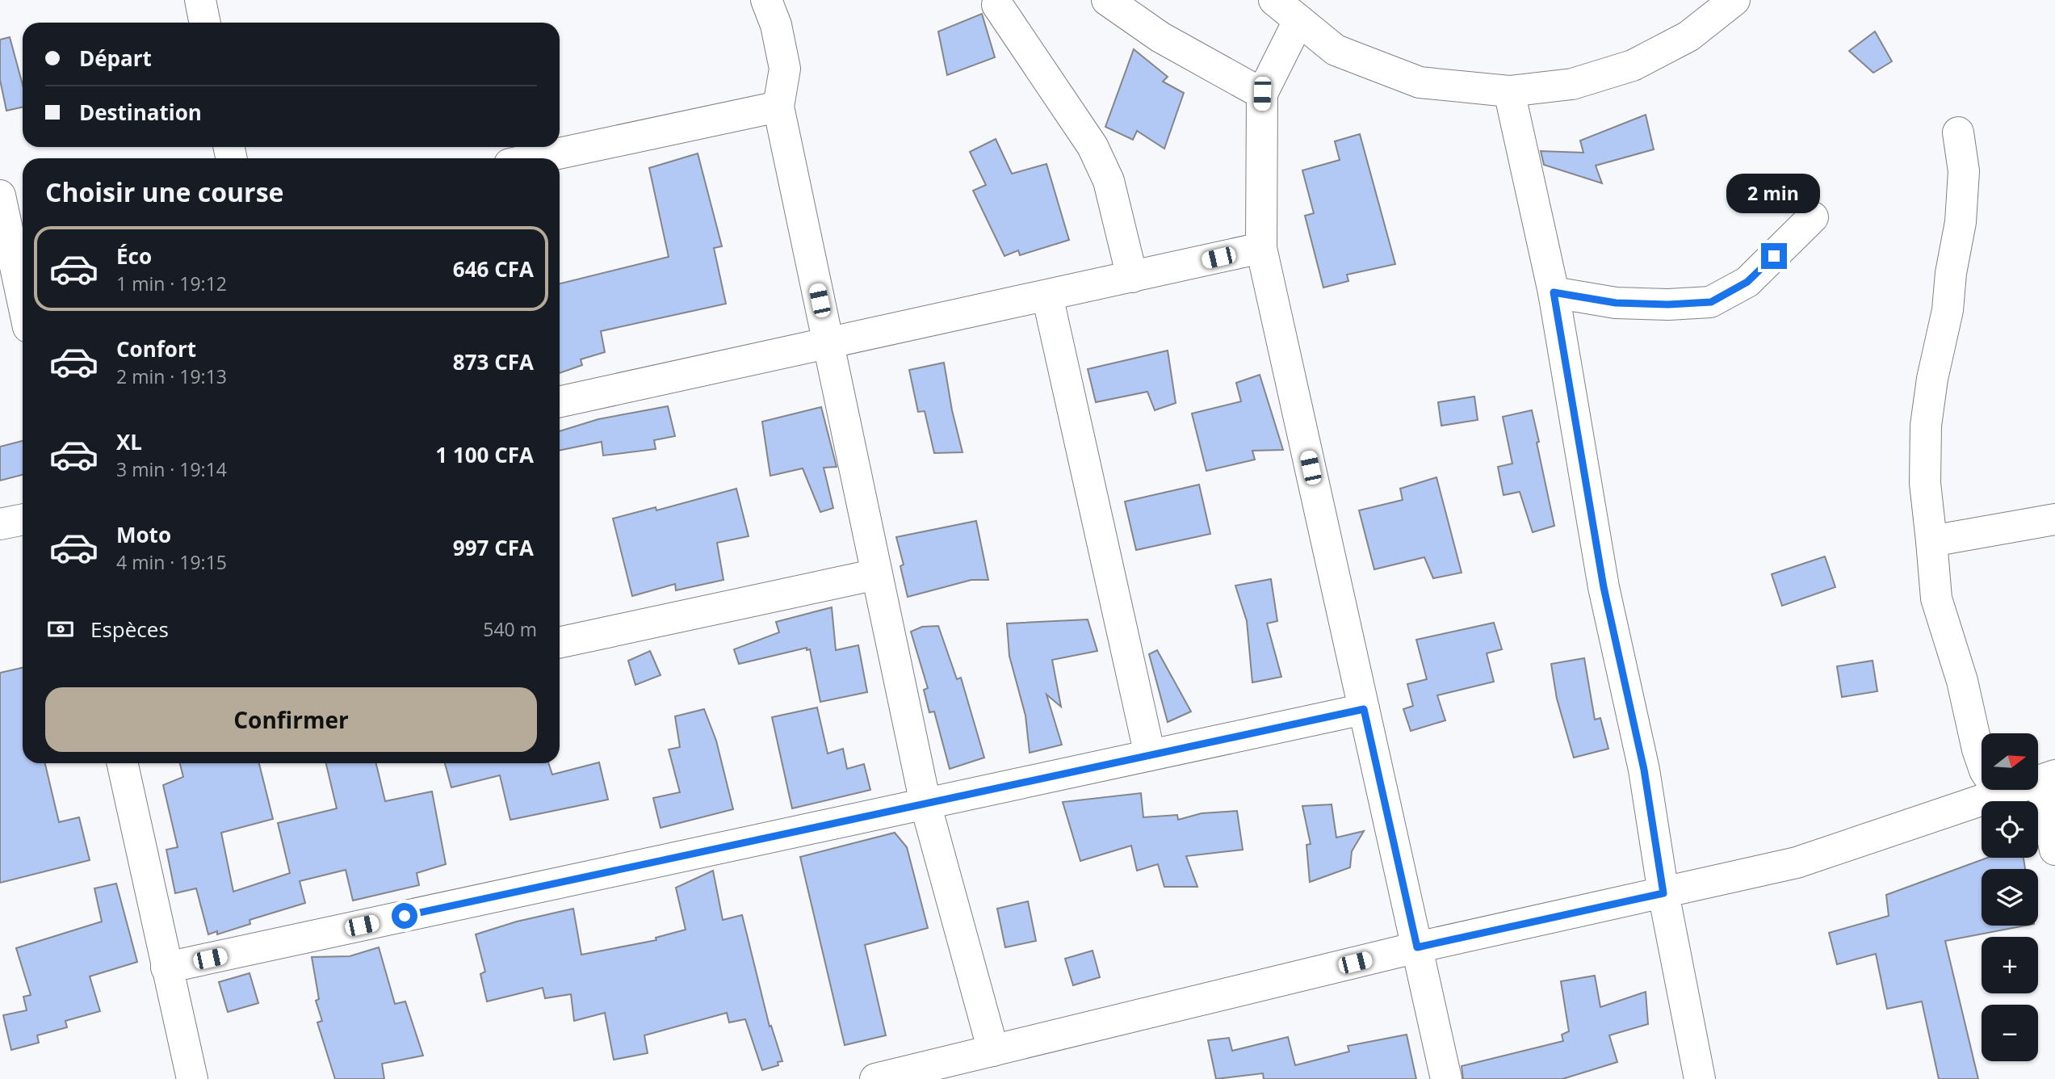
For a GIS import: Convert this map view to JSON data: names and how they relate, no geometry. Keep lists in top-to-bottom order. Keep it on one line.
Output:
{"north":"right","page":{"banner":["Départ","Destination"],"heading":"Choisir une course","bubble":"2 min","list":[{"name":"Éco","note":"1 min · 19:12","value":"646 CFA"},{"name":"Confort","note":"2 min · 19:13","value":"873 CFA"},{"name":"XL","note":"3 min · 19:14","value":"1 100 CFA"},{"name":"Moto","note":"4 min · 19:15","value":"997 CFA"}],"pay":["Espèces","540 m"],"buttons":"Confirmer","map_buttons":["+","−"]}}
